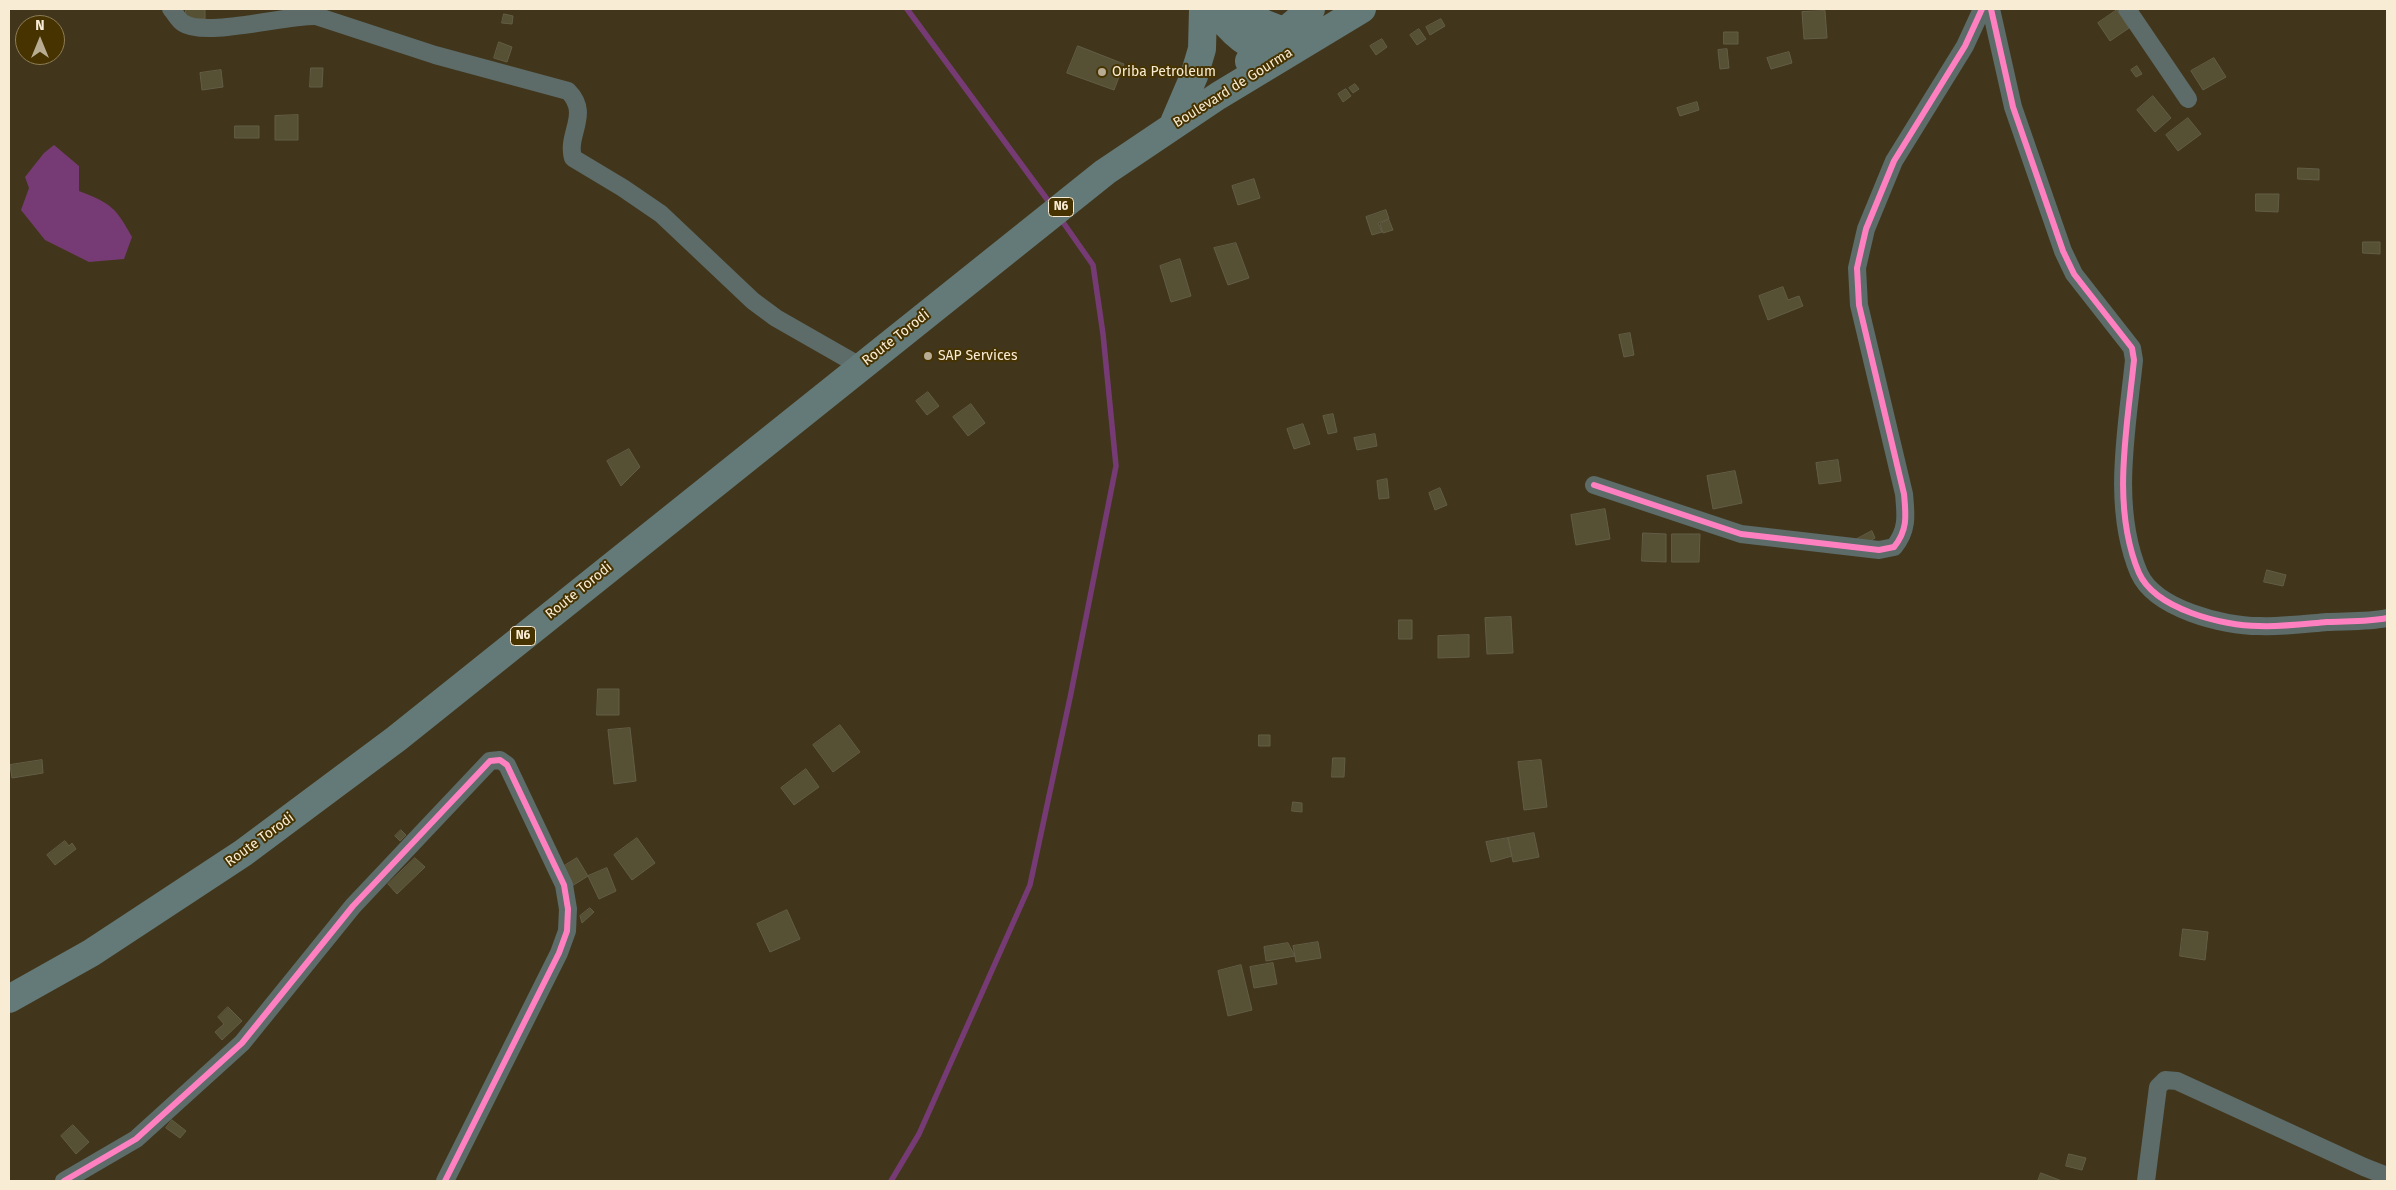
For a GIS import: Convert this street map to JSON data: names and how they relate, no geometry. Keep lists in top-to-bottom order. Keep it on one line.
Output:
{"streets":{"main road":["Boulevard de Gourma","N6","Route Torodi"]},"crossings":[["Boulevard de Gourma","Route Torodi"]],"places":["Oriba Petroleum","SAP Services"],"north":"top"}
